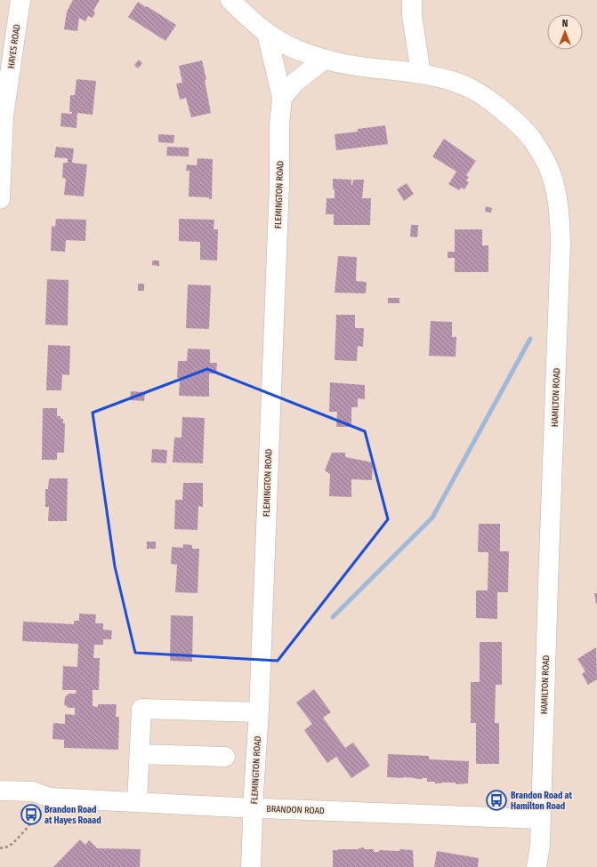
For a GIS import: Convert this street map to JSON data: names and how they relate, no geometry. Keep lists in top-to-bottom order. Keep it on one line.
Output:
{"streets":{"street":["HAYES ROAD","FLEMINGTON ROAD","HAMILTON ROAD","BRANDON ROAD"]},"crossings":[["FLEMINGTON ROAD","BRANDON ROAD"],["HAMILTON ROAD","BRANDON ROAD"]],"places":{"bus stop":["Brandon Road at Hamilton Road","Brandon Road at Hayes Roaad"]},"north":"top"}
